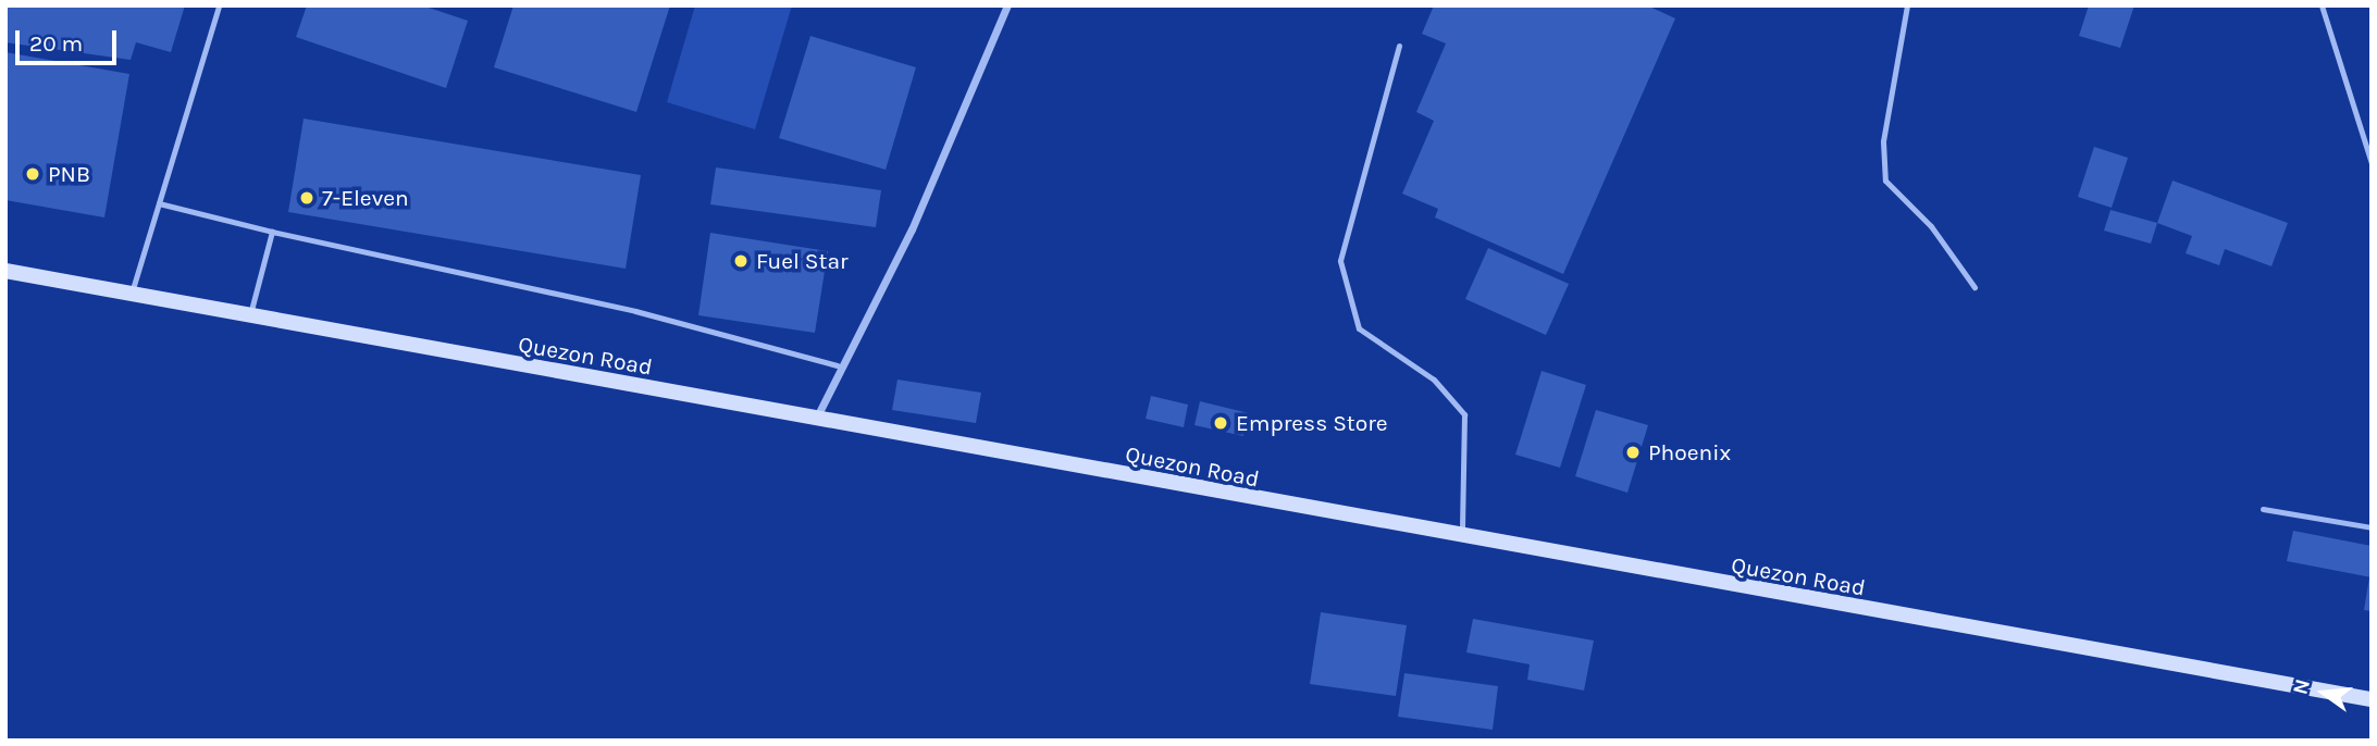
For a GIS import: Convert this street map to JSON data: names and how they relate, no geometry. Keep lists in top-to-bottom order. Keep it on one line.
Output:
{"streets":{"main road":["Quezon Road"]},"places":["PNB","7-Eleven","Fuel Star","Empress Store","Phoenix"],"scale_bar":"20 m","north":"left"}
